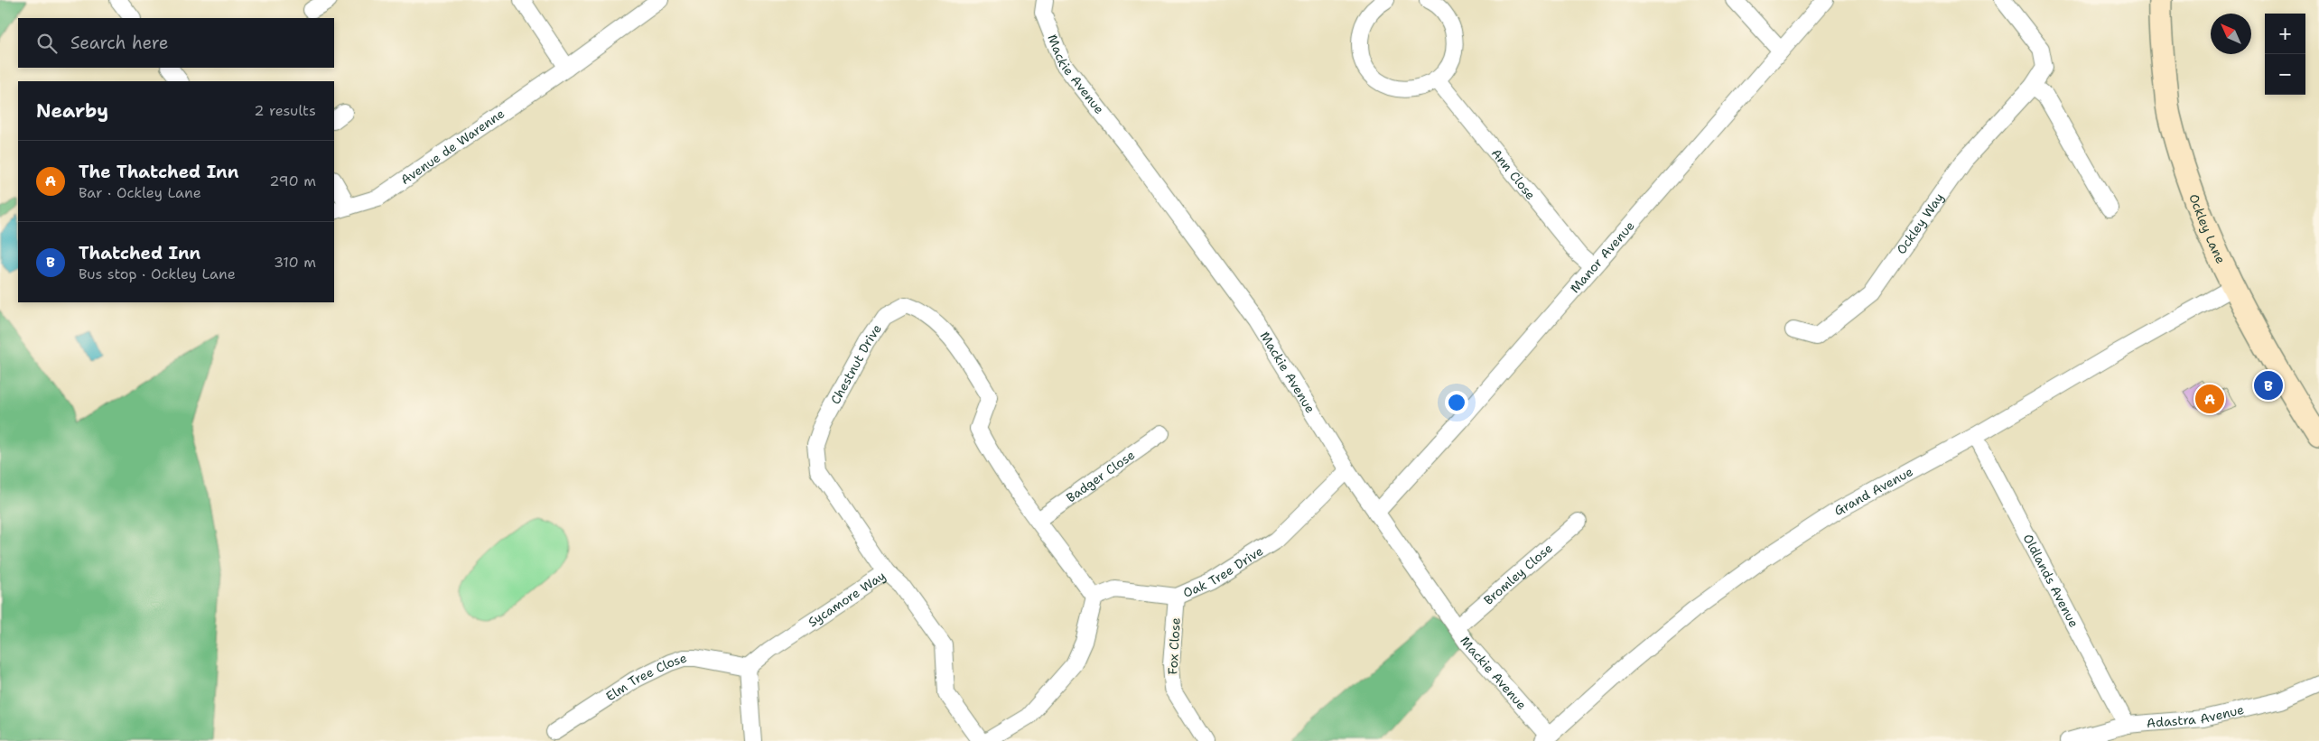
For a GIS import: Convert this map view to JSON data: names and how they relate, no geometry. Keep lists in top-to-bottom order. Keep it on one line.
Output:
{"streets":{"street":["Mackie Avenue","Avenue de Warenne","Ann Close","Ockley Way","Ockley Lane","Manor Avenue","Chestnut Drive","Badger Close","Grand Avenue","Oak Tree Drive","Bromley Close","Oldlands Avenue","Sycamore Way","Fox Close","Elm Tree Close","Adastra Avenue"]},"crossings":[["Mackie Avenue","Manor Avenue"],["Mackie Avenue","Grand Avenue"],["Mackie Avenue","Oak Tree Drive"],["Mackie Avenue","Bromley Close"],["Ann Close","Manor Avenue"],["Ockley Lane","Grand Avenue"],["Chestnut Drive","Badger Close"],["Chestnut Drive","Sycamore Way"],["Grand Avenue","Oldlands Avenue"],["Oak Tree Drive","Fox Close"],["Oldlands Avenue","Adastra Avenue"],["Sycamore Way","Elm Tree Close"]],"north":"top left","page":{"map_buttons":["+","−"],"search":"Search here","heading":["Nearby","2 results"],"list":[{"mark":"A","name":"The Thatched Inn","note":"Bar · Ockley Lane","value":"290 m"},{"mark":"B","name":"Thatched Inn","note":"Bus stop · Ockley Lane","value":"310 m"}],"pins":["B","A"]}}
